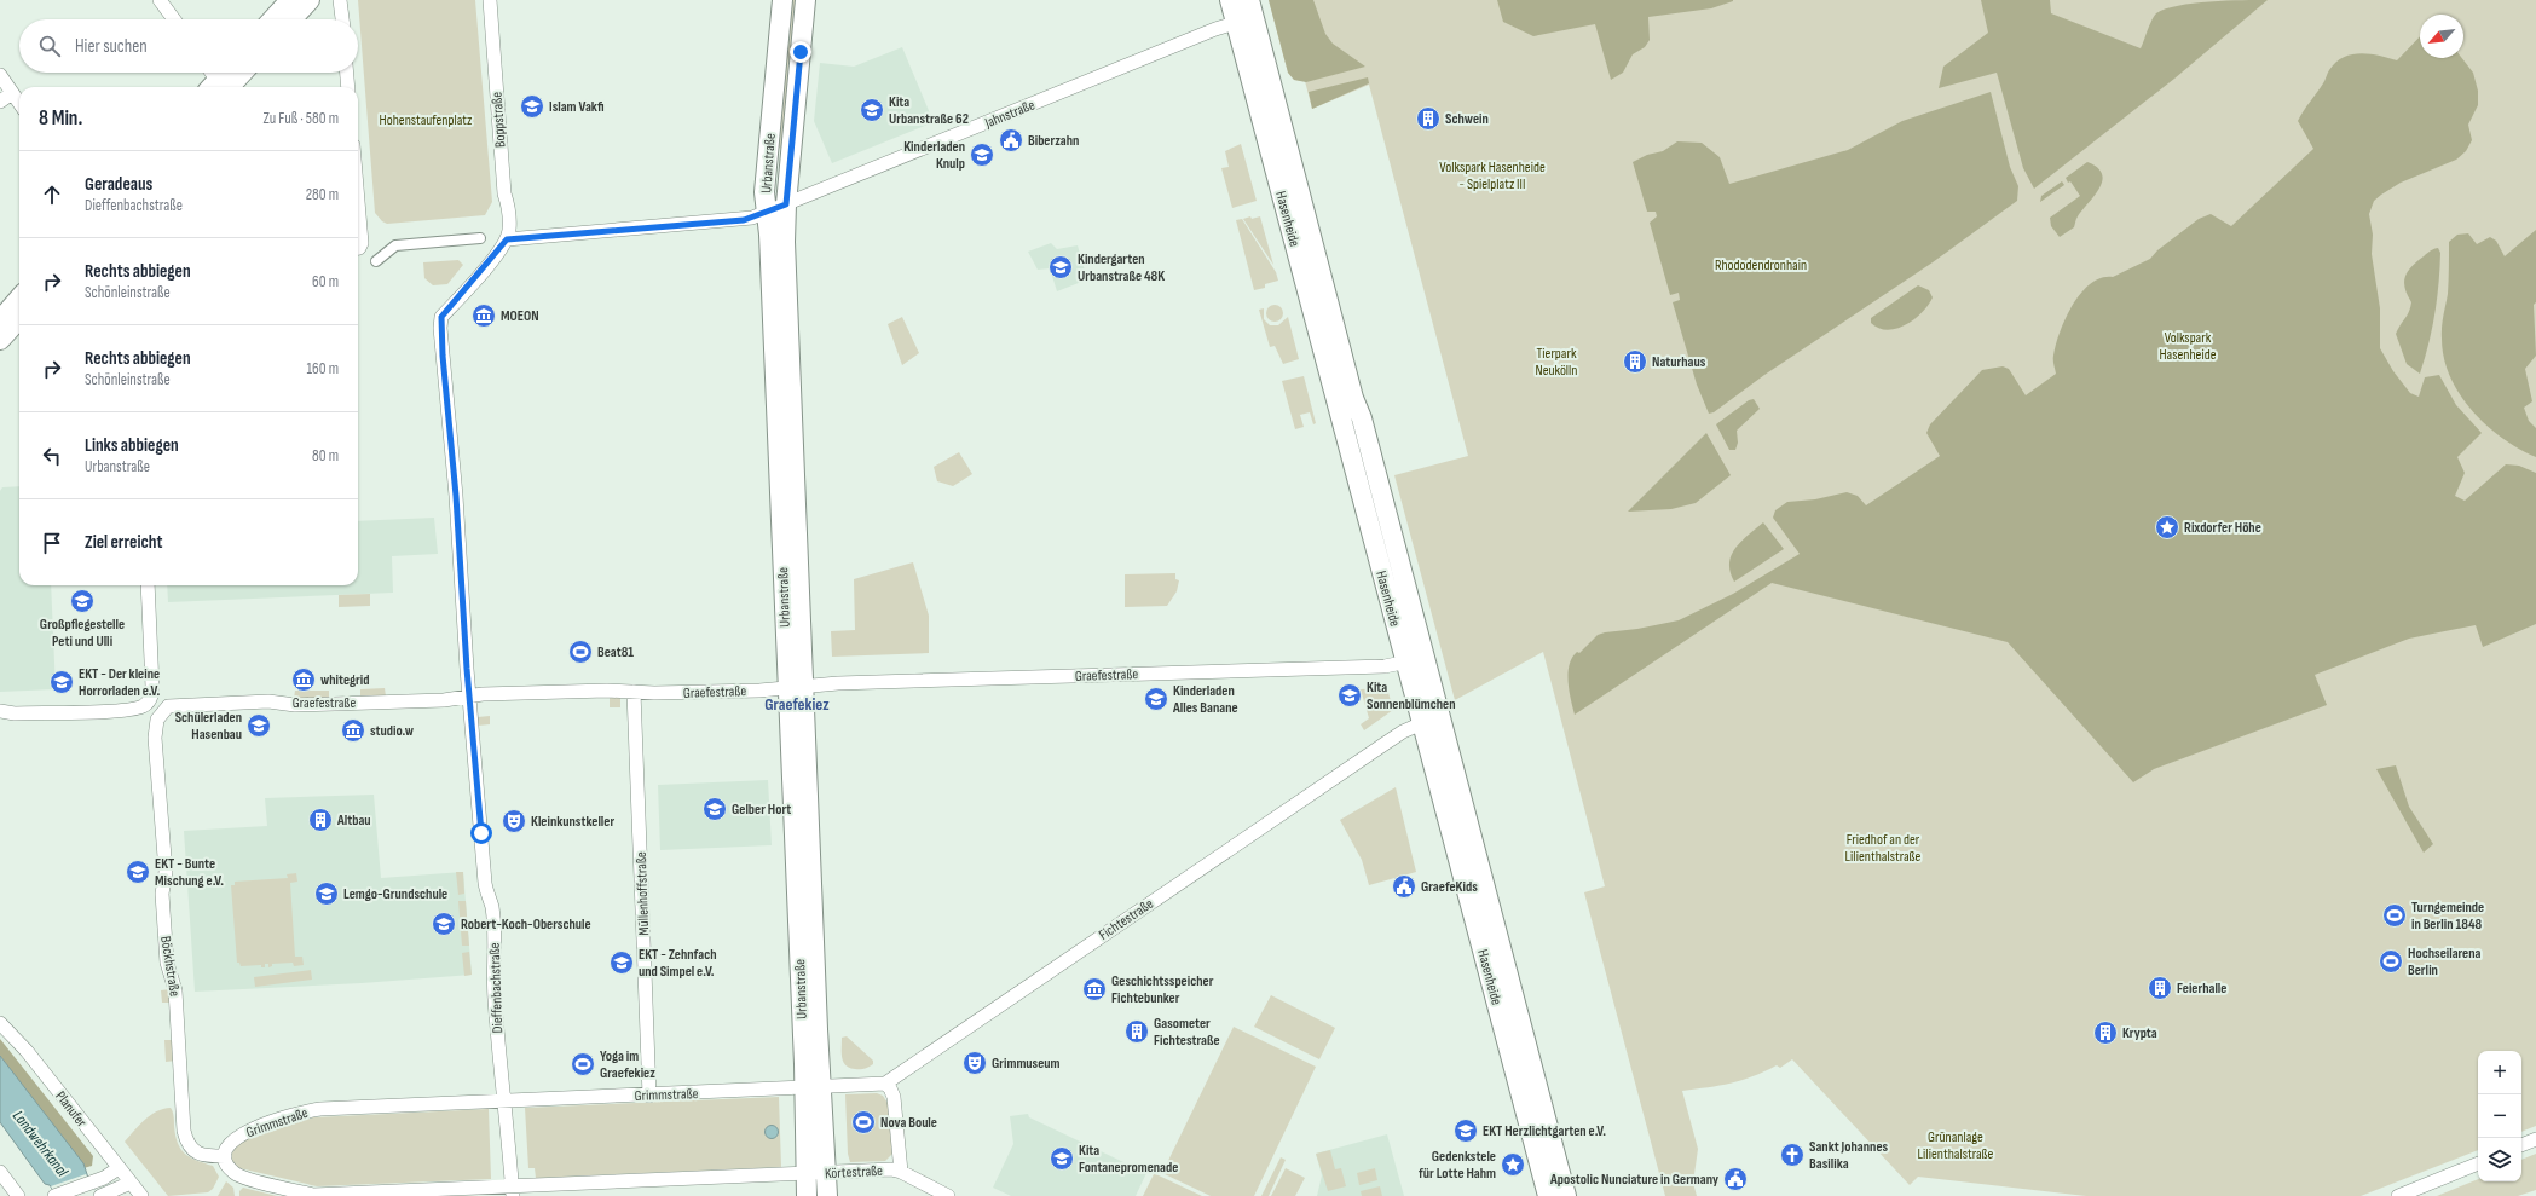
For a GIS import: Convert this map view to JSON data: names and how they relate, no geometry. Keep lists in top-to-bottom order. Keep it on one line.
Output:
{"streets":{"main road":["Urbanstraße","Hasenheide"],"street":["Jahnstraße","Boppstraße","Graefestraße","Müllenhoffstraße","Fichtestraße","Böckhstraße","Dieffenbachstraße","Grimmstraße","Planufer","Körtestraße"]},"crossings":[["Jahnstraße","Boppstraße"],["Jahnstraße","Urbanstraße"],["Jahnstraße","Hasenheide"],["Jahnstraße","Dieffenbachstraße"],["Boppstraße","Dieffenbachstraße"],["Urbanstraße","Graefestraße"],["Urbanstraße","Grimmstraße"],["Urbanstraße","Körtestraße"],["Hasenheide","Graefestraße"],["Hasenheide","Fichtestraße"],["Graefestraße","Müllenhoffstraße"],["Graefestraße","Böckhstraße"],["Graefestraße","Dieffenbachstraße"],["Müllenhoffstraße","Grimmstraße"],["Fichtestraße","Körtestraße"],["Böckhstraße","Grimmstraße"],["Dieffenbachstraße","Grimmstraße"]],"districts":["Graefekiez"],"water":["Landwehrkanal"],"parks":["Hohenstaufenplatz","Volkspark Hasenheide - Spielplatz III","Rhododendronhain","Volkspark Hasenheide","Tierpark Neukölln","Friedhof an der Lilienthalstraße","Grünanlage Lilienthalstraße"],"places":{"school or university":["Islam Vakfi","Kita Urbanstraße 62","Kinderladen Knulp","Kindergarten Urbanstraße 48K","Großpflegestelle Peti und Ulli","EKT - Der kleine Horrorladen e.V.","Kita Sonnenblümchen","Kinderladen Alles Banane","Schülerladen Hasenbau","Gelber Hort","EKT - Bunte Mischung e.V.","Lemgo-Grundschule","Robert-Koch-Oberschule","EKT - Zehnfach und Simpel e.V.","EKT Herzlichtgarten e.V.","Kita Fontanepromenade"],"building":["Schwein","Naturhaus","Altbau","Feierhalle","Gasometer Fichtestraße","Krypta"],"public building":["Biberzahn","GraefeKids","Apostolic Nunciature in Germany"],"museum":["MOEON","whitegrid","studio.w","Geschichtsspeicher Fichtebunker"],"place":["Rixdorfer Höhe","Gedenkstele für Lotte Hahm"],"sports":["Beat81","Turngemeinde in Berlin 1848","Hochseilarena Berlin","Yoga im Graefekiez","Nova Boule"],"theatre":["Kleinkunstkeller","Grimmuseum"],"church":["Sankt Johannes Basilika"]},"north":"bottom left","page":{"search":"Hier suchen","heading":["8 Min.","Zu Fuß · 580 m"],"list":[["Geradeaus","Dieffenbachstraße","280 m"],["Rechts abbiegen","Schönleinstraße","60 m"],["Rechts abbiegen","Schönleinstraße","160 m"],["Links abbiegen","Urbanstraße","80 m"],"Ziel erreicht"],"map_buttons":["+","−"]}}
